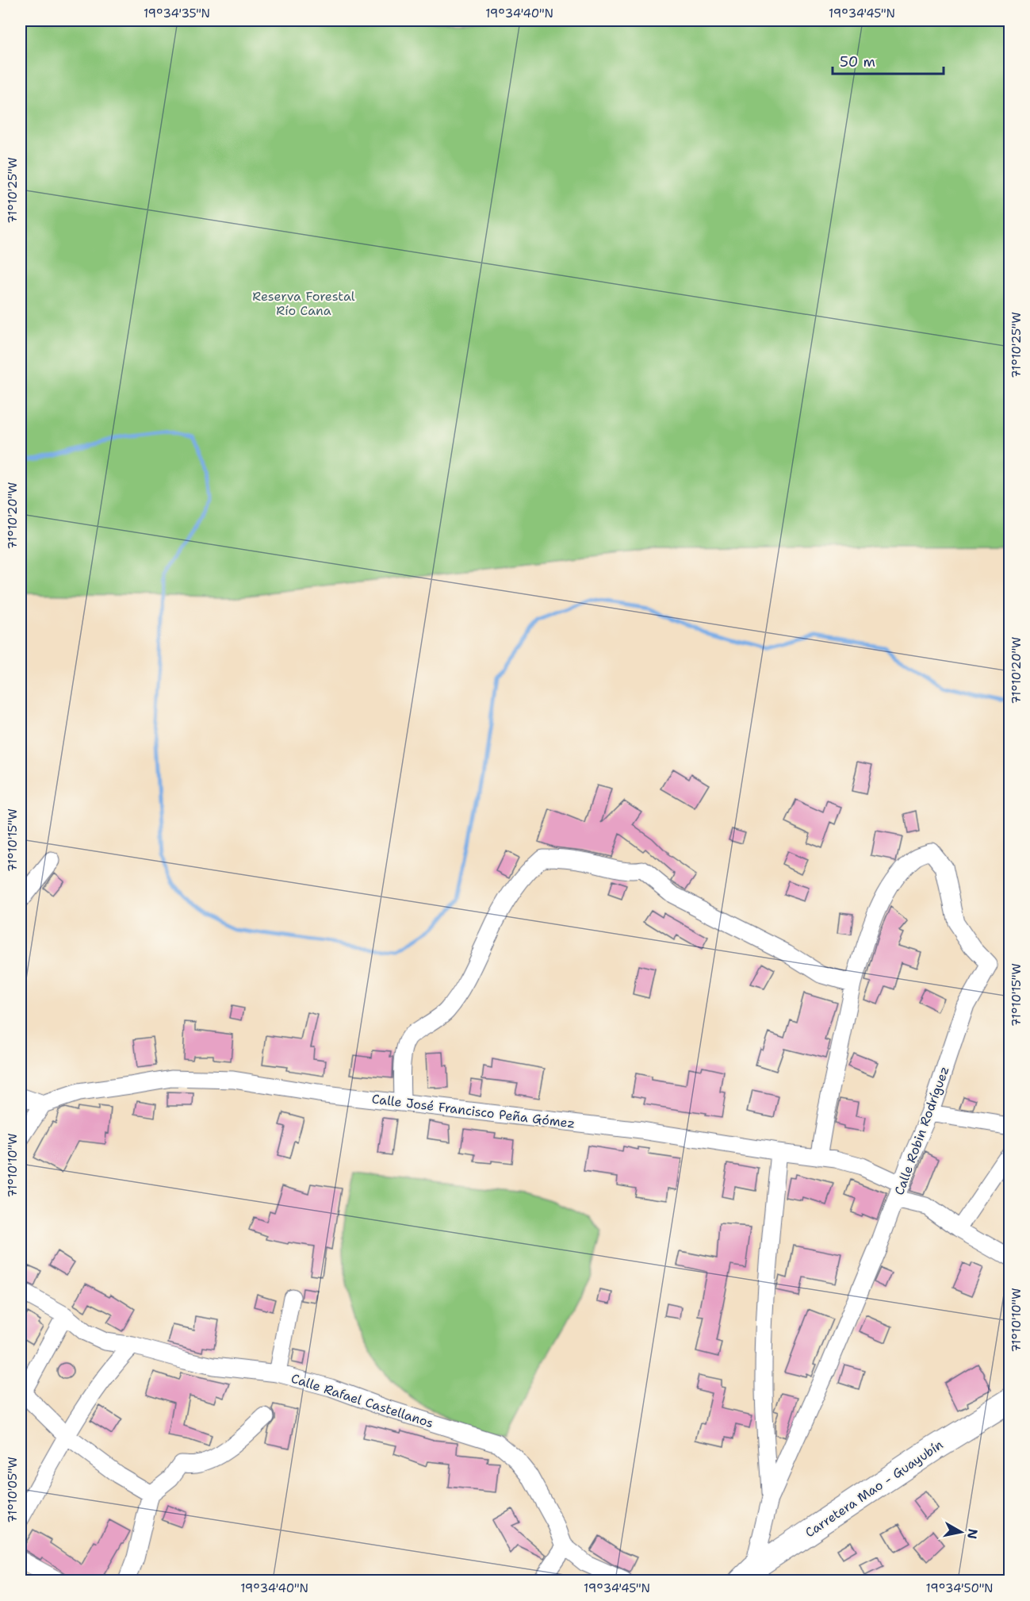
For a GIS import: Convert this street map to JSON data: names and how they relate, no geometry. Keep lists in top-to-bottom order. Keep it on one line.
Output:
{"streets":{"main road":["Carretera Mao - Guayubín"],"street":["Calle José Francisco Peña Gómez","Calle Robin Rodríguez","Calle Rafael Castellanos"]},"crossings":[["Calle José Francisco Peña Gómez","Calle Robin Rodríguez"],["Calle Robin Rodríguez","Carretera Mao - Guayubín"]],"parks":["Reserva Forestal Río Cana"],"scale_bar":"50 m","north":"right","coordinates":["19°34'35\"N","19°34'40\"N","19°34'45\"N","71°10'25\"W","71°10'20\"W","71°10'15\"W","71°10'10\"W","71°10'05\"W","19°34'50\"N"]}
